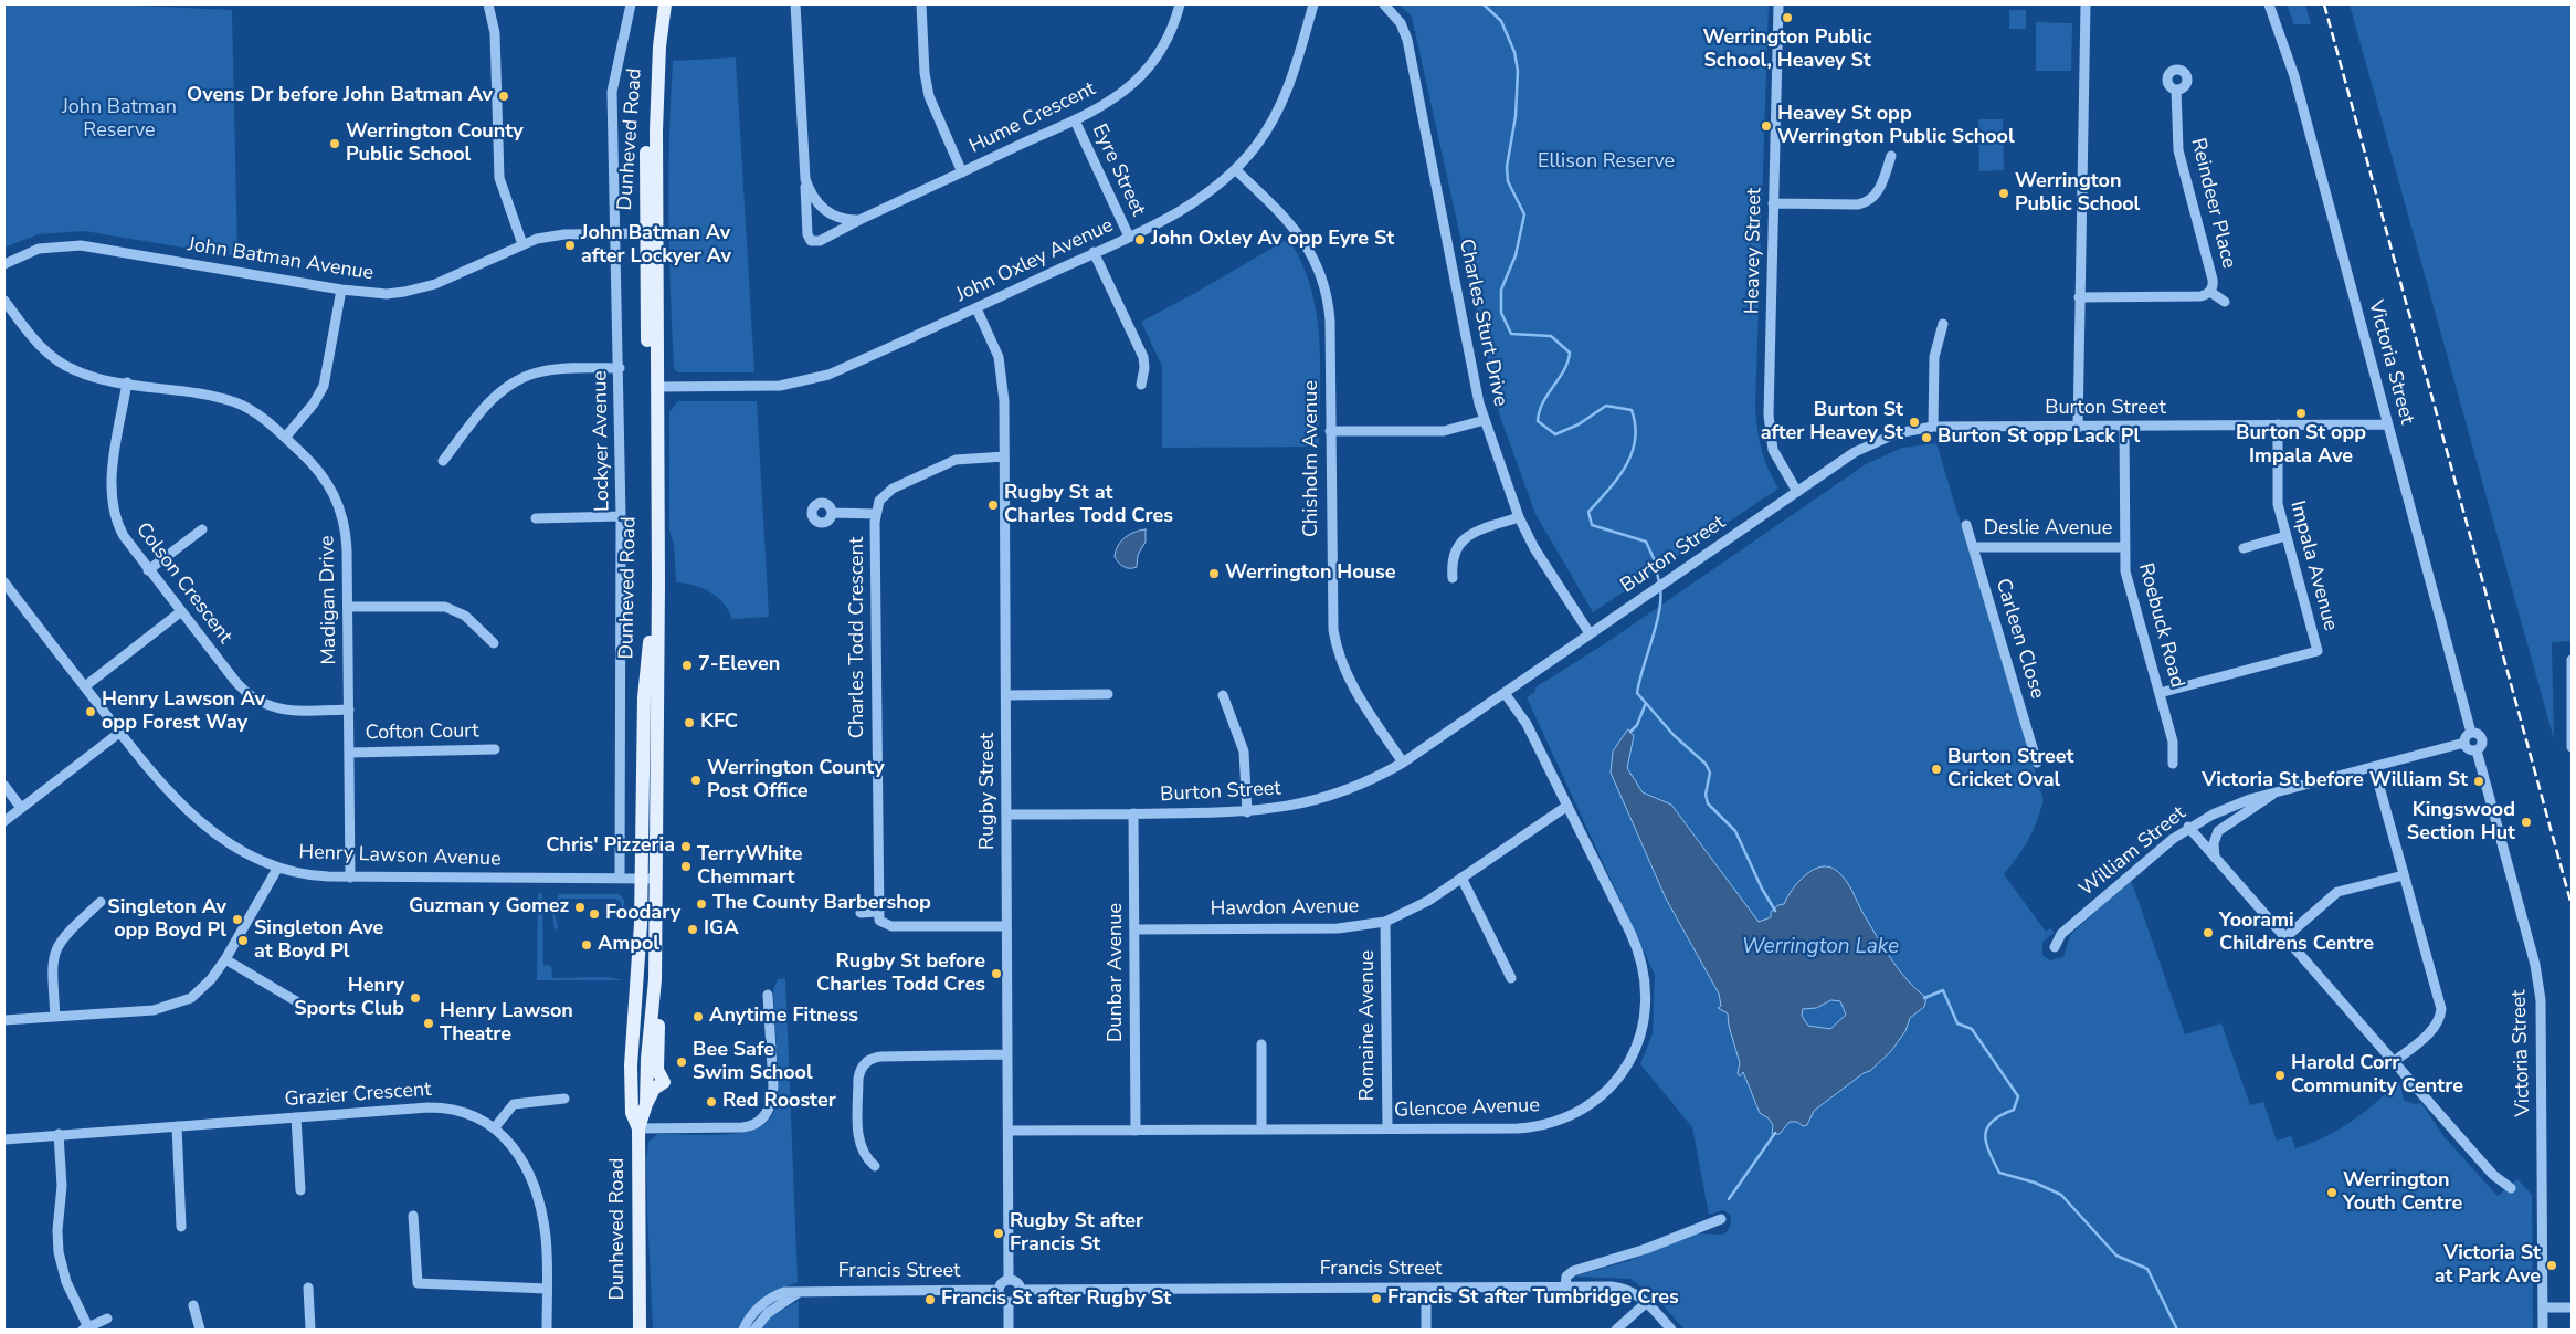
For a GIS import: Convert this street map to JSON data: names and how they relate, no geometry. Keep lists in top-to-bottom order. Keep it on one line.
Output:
{"streets":{"main road":["Dunheved Road"],"street":["Hume Crescent","Eyre Street","Reindeer Place","Heavey Street","John Batman Avenue","John Oxley Avenue","Charles Sturt Drive","Victoria Street","Burton Street","Lockyer Avenue","Chisholm Avenue","Deslie Avenue","Impala Avenue","Colson Crescent","Madigan Drive","Roebuck Road","Charles Todd Crescent","Carleen Close","Cofton Court","Rugby Street","William Street","Henry Lawson Avenue","Hawdon Avenue","Dunbar Avenue","Romaine Avenue","Grazier Crescent","Glencoe Avenue","Francis Street"]},"crossings":[["Hume Crescent","Eyre Street"],["Dunheved Road","John Batman Avenue"],["Dunheved Road","John Oxley Avenue"],["Dunheved Road","Henry Lawson Avenue"],["Eyre Street","John Oxley Avenue"],["Heavey Street","Burton Street"],["John Batman Avenue","Lockyer Avenue"],["John Oxley Avenue","Chisholm Avenue"],["John Oxley Avenue","Rugby Street"],["Charles Sturt Drive","Burton Street"],["Victoria Street","Burton Street"],["Victoria Street","William Street"],["Burton Street","Chisholm Avenue"],["Burton Street","Impala Avenue"],["Burton Street","Roebuck Road"],["Burton Street","Rugby Street"],["Burton Street","Dunbar Avenue"],["Burton Street","Glencoe Avenue"],["Lockyer Avenue","Henry Lawson Avenue"],["Deslie Avenue","Roebuck Road"],["Deslie Avenue","Carleen Close"],["Impala Avenue","Roebuck Road"],["Colson Crescent","Madigan Drive"],["Madigan Drive","Cofton Court"],["Madigan Drive","Henry Lawson Avenue"],["Charles Todd Crescent","Rugby Street"],["Rugby Street","Glencoe Avenue"],["Rugby Street","Francis Street"],["Hawdon Avenue","Dunbar Avenue"],["Hawdon Avenue","Romaine Avenue"],["Hawdon Avenue","Glencoe Avenue"],["Dunbar Avenue","Glencoe Avenue"],["Romaine Avenue","Glencoe Avenue"]],"water":["Werrington Lake"],"parks":["John Batman Reserve","Ellison Reserve"],"places":["Werrington Public School, Heavey St","Ovens Dr before John Batman Av","Heavey St opp Werrington Public School","Werrington County Public School","Werrington Public School","John Oxley Av opp Eyre St","John Batman Av after Lockyer Av","Burton St opp Impala Ave","Burton St after Heavey St","Burton St opp Lack Pl","Rugby St at Charles Todd Cres","Werrington House","7-Eleven","Henry Lawson Av opp Forest Way","KFC","Burton Street Cricket Oval","Werrington County Post Office","Victoria St before William St","Kingswood Section Hut","Chris' Pizzeria","TerryWhite Chemmart","The County Barbershop","Guzman y Gomez","Foodary","Singleton Av opp Boyd Pl","IGA","Yoorami Childrens Centre","Singleton Ave at Boyd Pl","Ampol","Rugby St before Charles Todd Cres","Henry Sports Club","Anytime Fitness","Henry Lawson Theatre","Bee Safe Swim School","Harold Corr Community Centre","Red Rooster","Werrington Youth Centre","Rugby St after Francis St","Victoria St at Park Ave","Francis St after Tumbridge Cres","Francis St after Rugby St"]}
